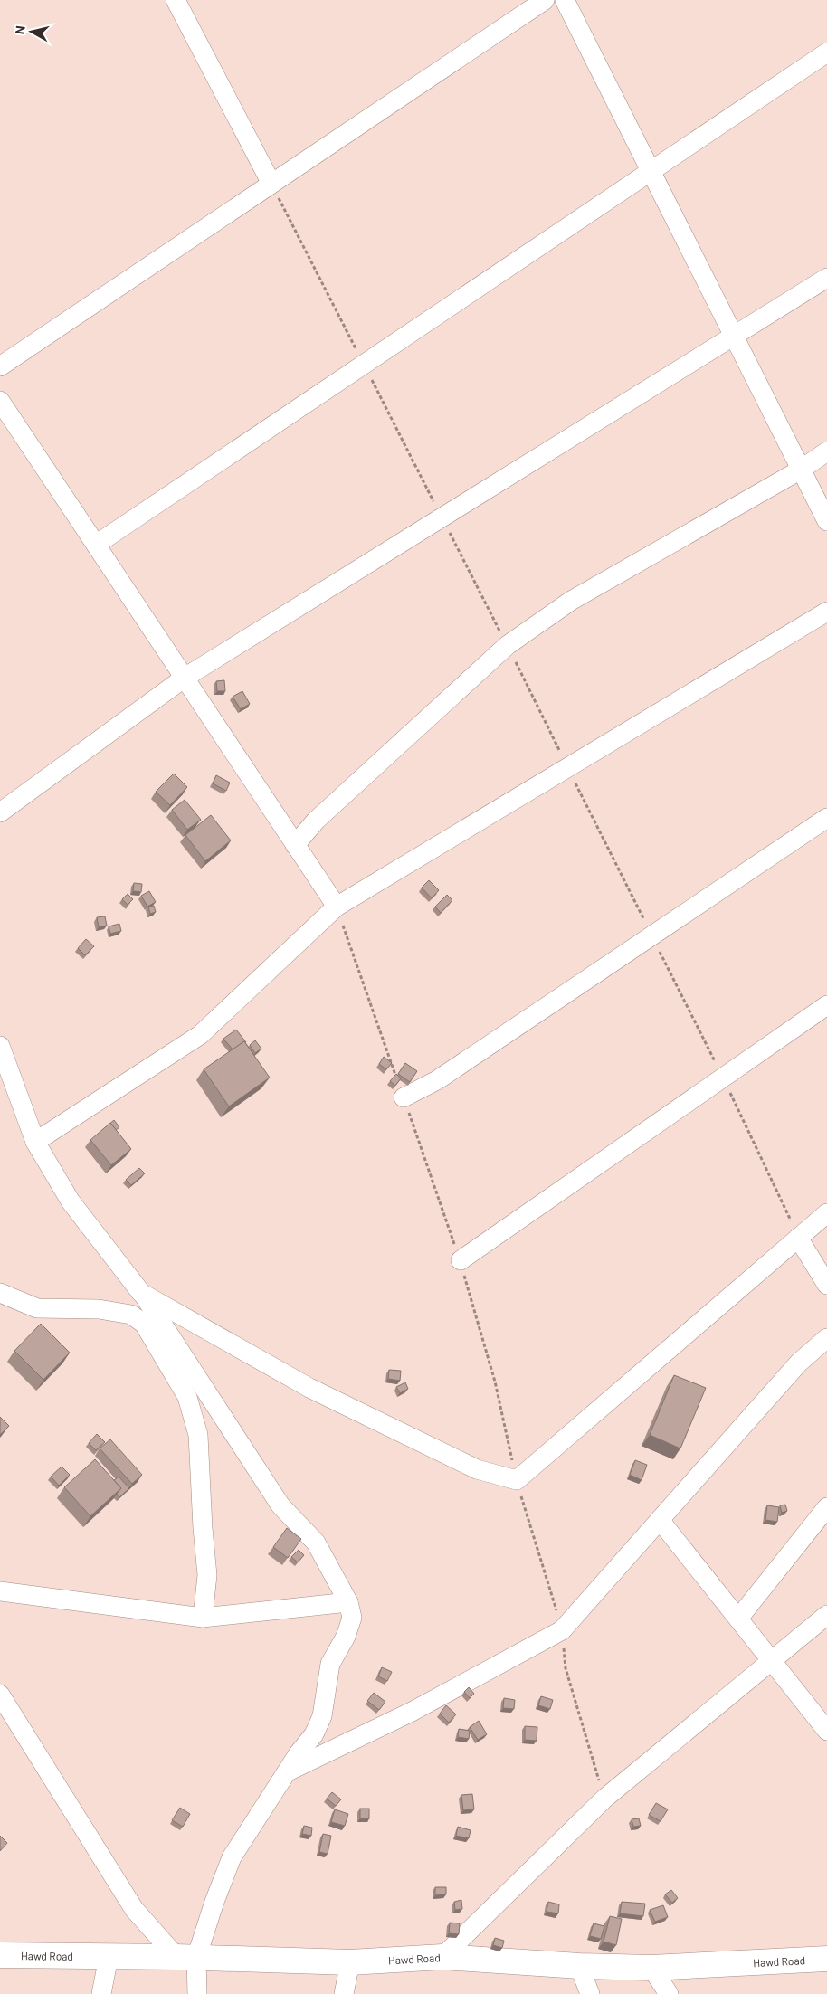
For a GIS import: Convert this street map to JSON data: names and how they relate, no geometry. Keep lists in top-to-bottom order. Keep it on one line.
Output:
{"streets":{"main road":["Hawd Road"]},"north":"left"}
